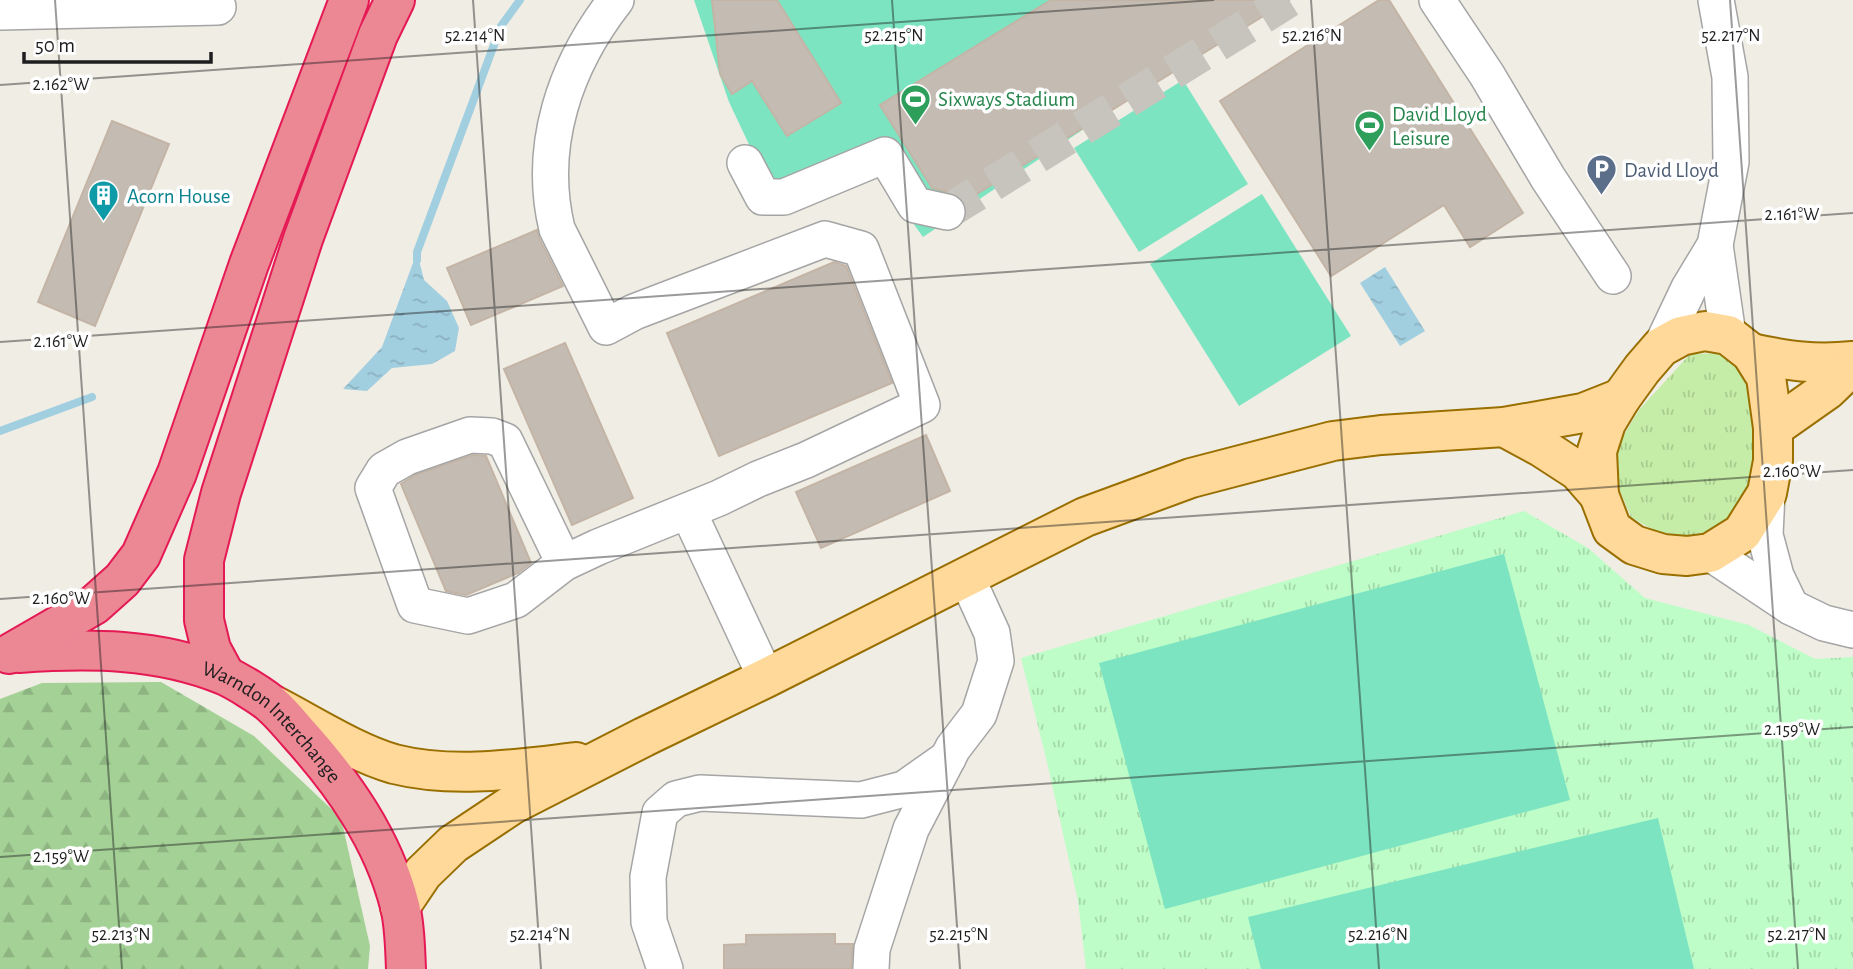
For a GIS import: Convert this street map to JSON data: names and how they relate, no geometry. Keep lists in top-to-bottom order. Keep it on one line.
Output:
{"streets":{"highway":["Warndon Interchange"]},"places":{"sports":["Sixways Stadium","David Lloyd Leisure"],"parking":["David Lloyd"],"building":["Acorn House"]},"scale_bar":"50 m","coordinates":["52.214°N","52.215°N","52.216°N","52.217°N","2.162°W","2.161°W","2.160°W","2.159°W","52.213°N"]}
